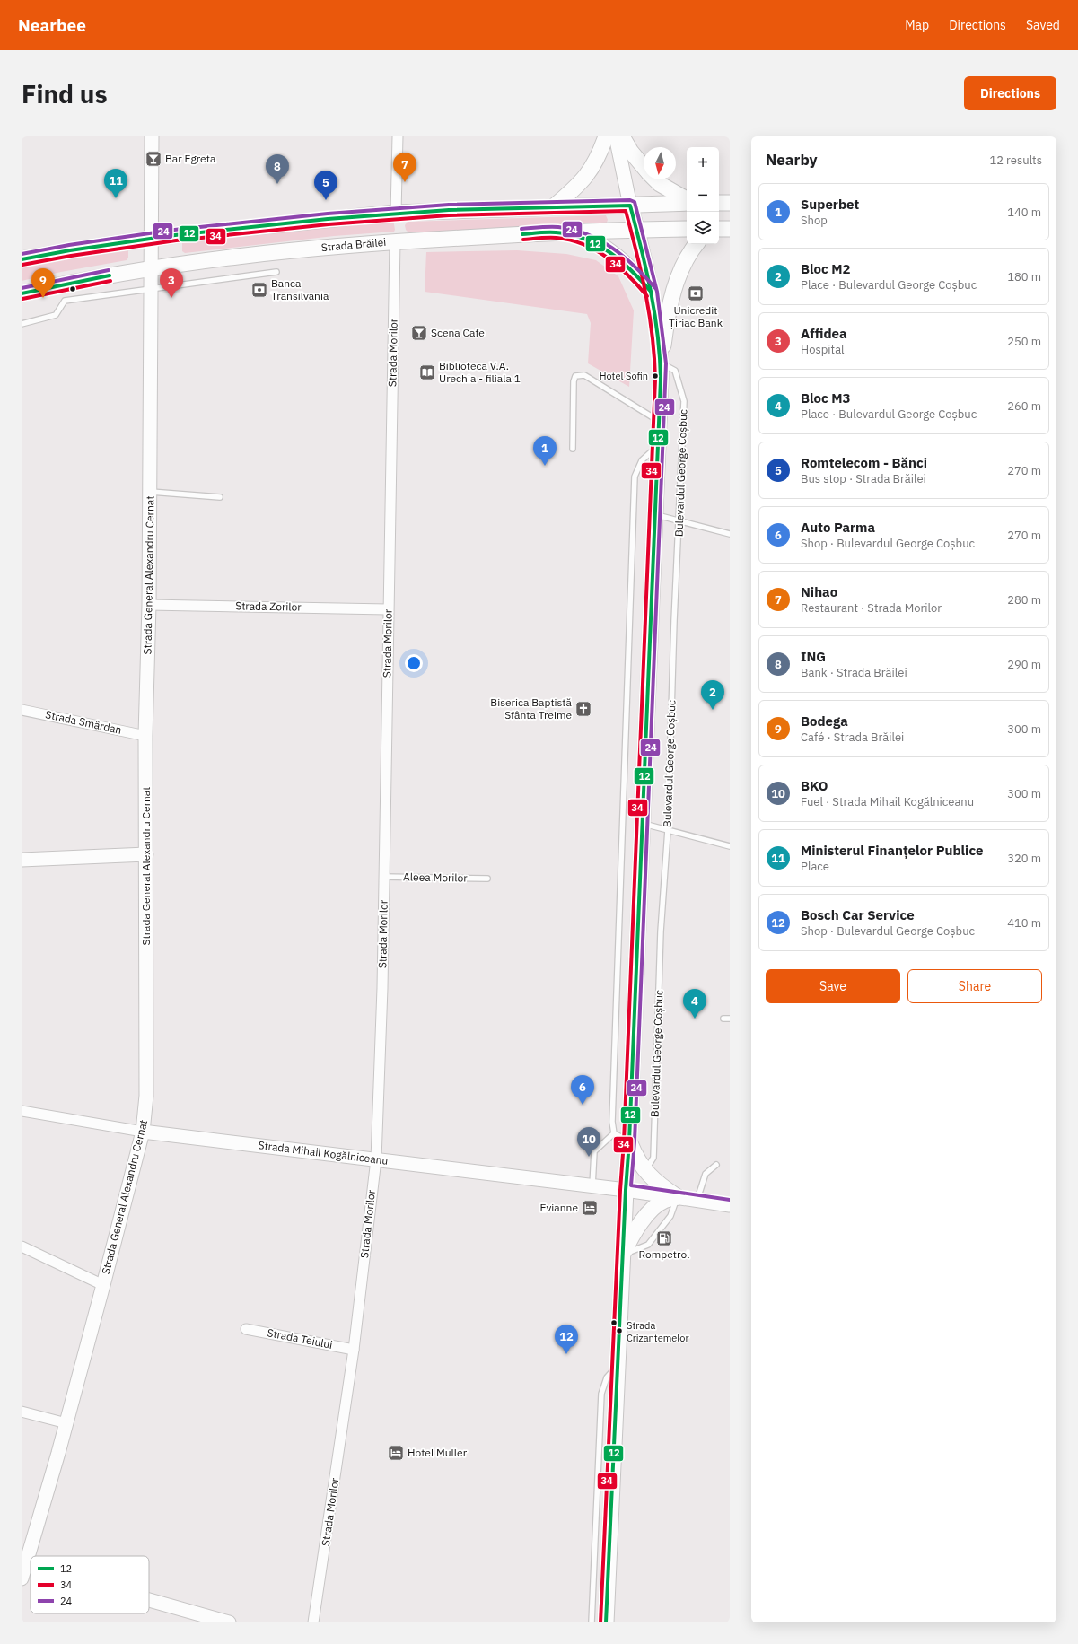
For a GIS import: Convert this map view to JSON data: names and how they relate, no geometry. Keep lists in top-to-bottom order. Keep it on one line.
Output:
{"streets":{"main road":["Strada Brăilei"],"street":["Strada Morilor","Strada General Alexandru Cernat","Strada Zorilor","Strada Smârdan","Strada Mihail Kogălniceanu","Strada Teiului"],"lane":["Bulevardul George Coșbuc","Aleea Morilor"]},"crossings":[["Strada Brăilei","Strada Morilor"],["Strada Brăilei","Strada General Alexandru Cernat"],["Strada Morilor","Strada Zorilor"],["Strada Morilor","Aleea Morilor"],["Strada Morilor","Strada Mihail Kogălniceanu"],["Strada Morilor","Strada Teiului"],["Strada General Alexandru Cernat","Strada Zorilor"],["Strada General Alexandru Cernat","Strada Smârdan"],["Strada General Alexandru Cernat","Strada Mihail Kogălniceanu"]],"places":{"bar":["Bar Egreta","Scena Cafe"],"bank":["Banca Transilvania","Unicredit Țiriac Bank"],"library":["Biblioteca V.A. Urechia - filiala 1"],"other":["Hotel Sofin","Strada Crizantemelor"],"church":["Biserica Baptistă Sfânta Treime"],"hotel":["Evianne","Hotel Muller"],"fuel station":["Rompetrol"]},"lines":["transit line 24","transit line 12","transit line 34"],"legend":["12","34","24"],"north":"bottom","page":{"header":"Nearbee","nav":["Map","Directions","Saved"],"buttons":["Directions",["Save","Share"]],"title":"Find us","heading":["Nearby","12 results"],"map_buttons":["+","−"],"pins":["7","8","11","5","3","9","1","2","4","6","10","12"],"list":[{"mark":"1","name":"Superbet","note":"Shop","value":"140 m"},{"mark":"2","name":"Bloc M2","note":"Place · Bulevardul George Coșbuc","value":"180 m"},{"mark":"3","name":"Affidea","note":"Hospital","value":"250 m"},{"mark":"4","name":"Bloc M3","note":"Place · Bulevardul George Coșbuc","value":"260 m"},{"mark":"5","name":"Romtelecom - Bănci","note":"Bus stop · Strada Brăilei","value":"270 m"},{"mark":"6","name":"Auto Parma","note":"Shop · Bulevardul George Coșbuc","value":"270 m"},{"mark":"7","name":"Nihao","note":"Restaurant · Strada Morilor","value":"280 m"},{"mark":"8","name":"ING","note":"Bank · Strada Brăilei","value":"290 m"},{"mark":"9","name":"Bodega","note":"Café · Strada Brăilei","value":"300 m"},{"mark":"10","name":"BKO","note":"Fuel · Strada Mihail Kogălniceanu","value":"300 m"},{"mark":"11","name":"Ministerul Finanțelor Publice","note":"Place","value":"320 m"},{"mark":"12","name":"Bosch Car Service","note":"Shop · Bulevardul George Coșbuc","value":"410 m"}]}}
